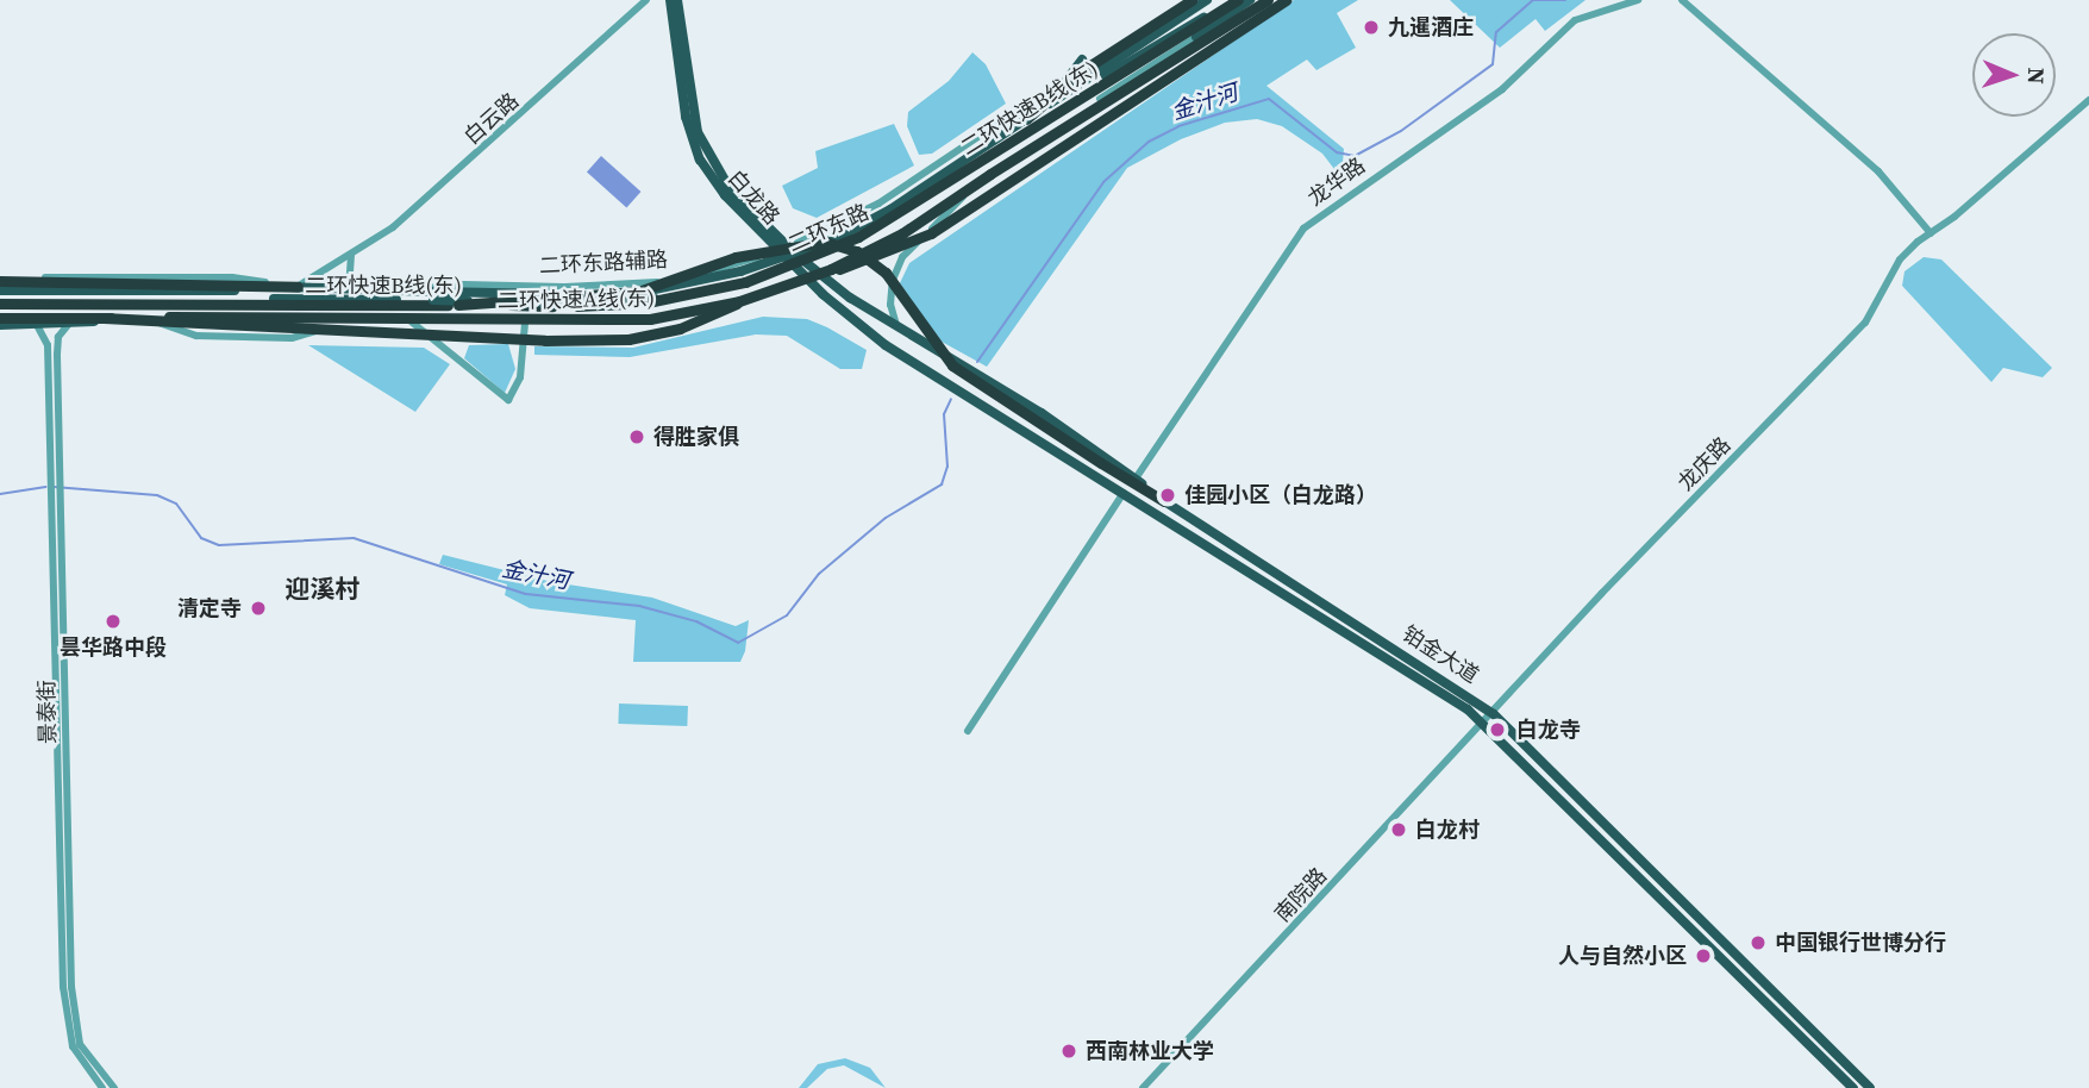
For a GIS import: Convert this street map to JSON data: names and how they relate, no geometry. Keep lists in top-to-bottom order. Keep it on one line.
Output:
{"streets":{"highway":["二环快速B线(东)","二环快速A线(东)"],"main road":["白龙路","二环东路","铂金大道"],"street":["白云路","龙华路","二环东路辅路","龙庆路","景泰街","南院路"]},"crossings":[["龙华路","铂金大道"],["白龙路","二环东路辅路"],["白龙路","铂金大道"],["二环东路","二环东路辅路"],["龙庆路","铂金大道"],["龙庆路","南院路"],["铂金大道","南院路"]],"districts":["迎溪村"],"water":["金汁河"],"places":["九暹酒庄","得胜家俱","佳园小区（白龙路）","清定寺","昙华路中段","白龙寺","白龙村","中国银行世博分行","人与自然小区","西南林业大学"],"north":"right"}
